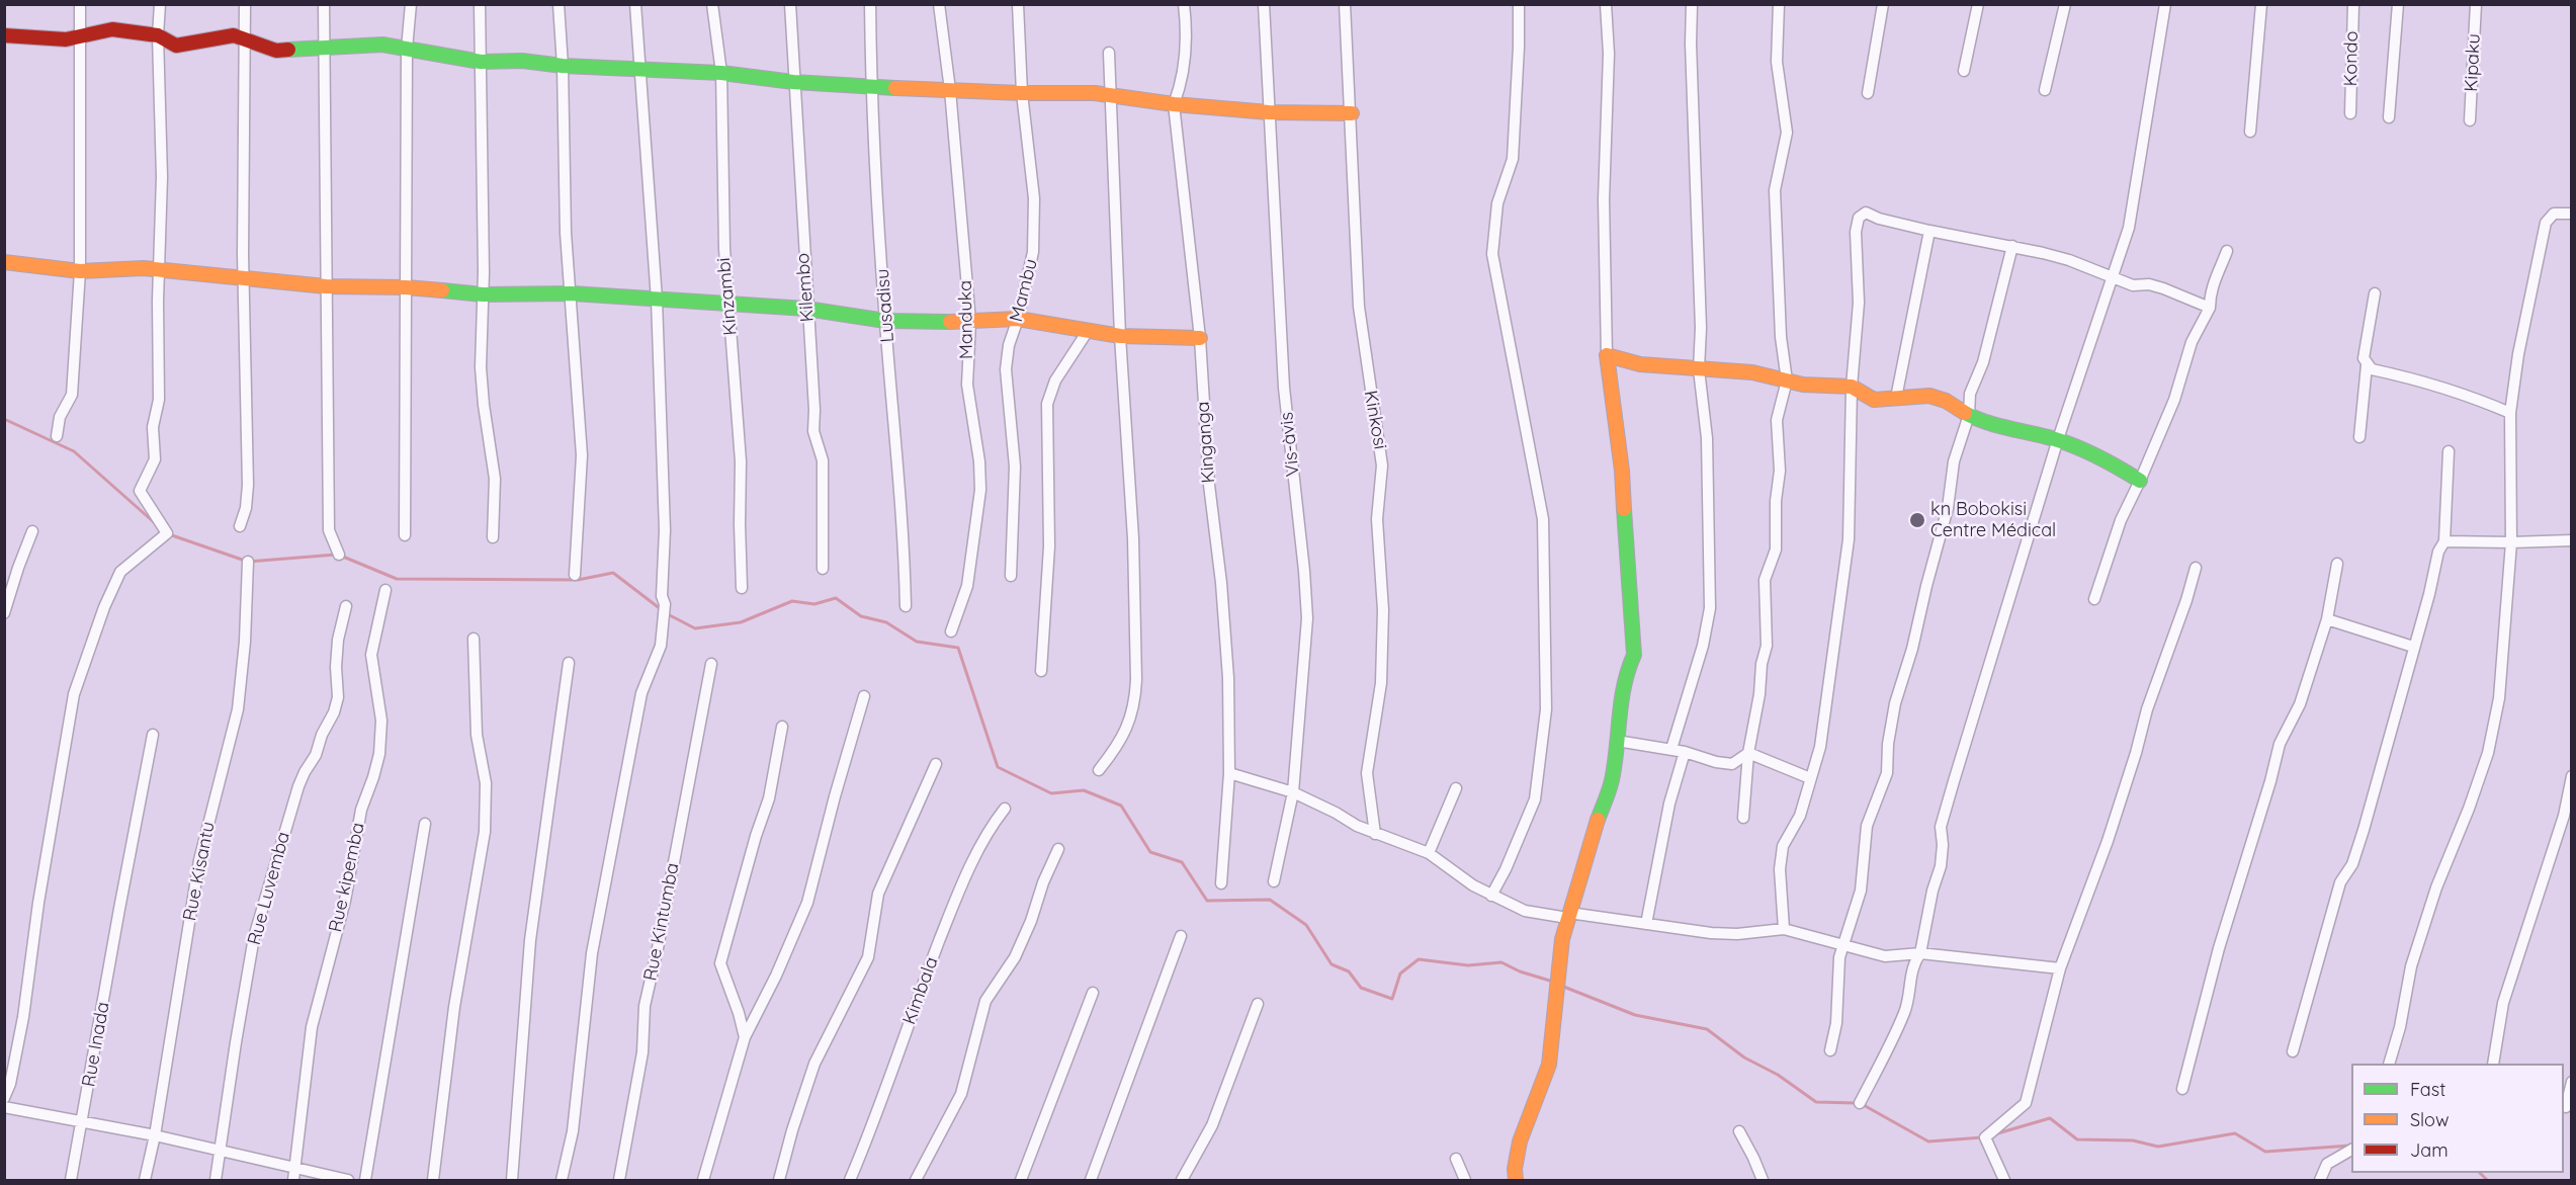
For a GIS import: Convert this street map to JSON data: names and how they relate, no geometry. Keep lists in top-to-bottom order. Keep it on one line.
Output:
{"streets":{"street":["Kondo","Kipaku","Kilembo","Mambu","Kinzambi","Lusadisu","Manduka","Kinkosi","Kinganga","Vis-àvis","Rue Kisantu","Rue kipemba","Rue Luvemba","Rue Kintumba","Kimbala","Rue Inada"]},"places":["kn Bobokisi Centre Médical"],"legend":["Fast","Slow","Jam"]}
